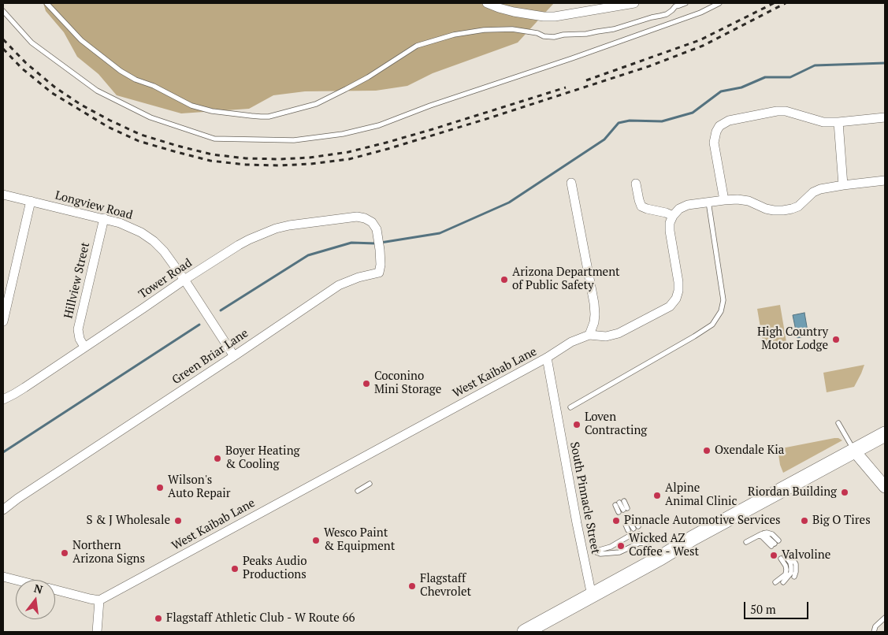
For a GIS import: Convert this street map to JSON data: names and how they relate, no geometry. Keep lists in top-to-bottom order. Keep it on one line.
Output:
{"streets":{"street":["Longview Road","Tower Road","Hillview Street","Green Briar Lane","West Kaibab Lane","South Pinnacle Street"]},"crossings":[["Longview Road","Tower Road"],["Longview Road","Hillview Street"],["Longview Road","Green Briar Lane"],["Tower Road","Hillview Street"],["Tower Road","Green Briar Lane"],["West Kaibab Lane","South Pinnacle Street"]],"places":["Arizona Department of Public Safety","High Country Motor Lodge","Coconino Mini Storage","Loven Contracting","Oxendale Kia","Boyer Heating & Cooling","Wilson's Auto Repair","Riordan Building","Alpine Animal Clinic","S & J Wholesale","Pinnacle Automotive Services","Big O Tires","Wesco Paint & Equipment","Wicked AZ Coffee - West","Northern Arizona Signs","Valvoline","Peaks Audio Productions","Flagstaff Chevrolet","Flagstaff Athletic Club - W Route 66"],"scale_bar":"50 m","north":"top"}
